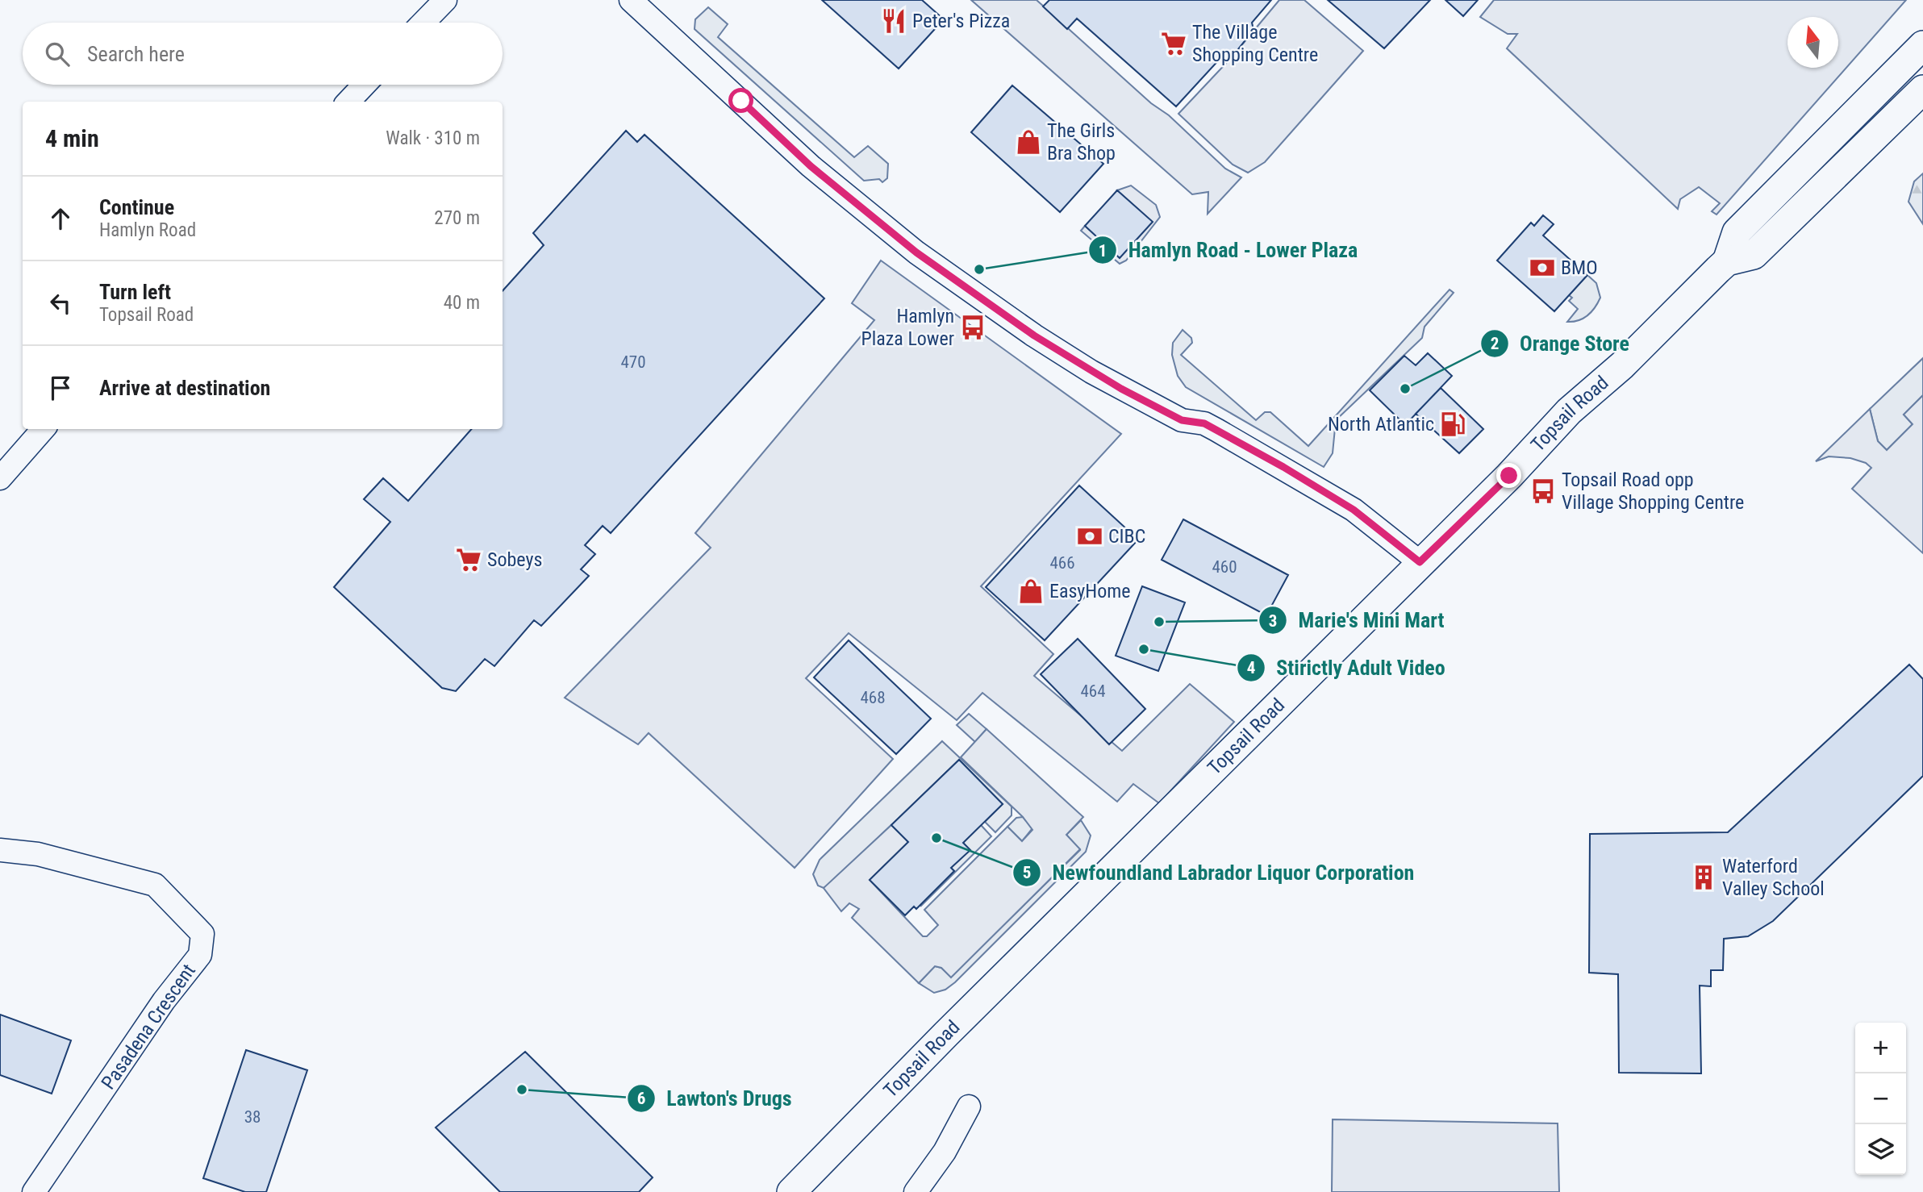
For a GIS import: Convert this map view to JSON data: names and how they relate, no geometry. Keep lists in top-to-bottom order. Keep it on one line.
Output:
{"streets":{"main road":["Topsail Road"],"street":["Pasadena Crescent"]},"places":{"restaurant":["Peter's Pizza"],"supermarket":["The Village Shopping Centre","Sobeys"],"shop":["The Girls Bra Shop","EasyHome"],"bank":["BMO","CIBC"],"other":["Hamlyn Road - Lower Plaza","Orange Store","Marie's Mini Mart","Stirictly Adult Video","Newfoundland Labrador Liquor Corporation","Lawton's Drugs"],"bus stop":["Hamlyn Plaza Lower","Topsail Road opp Village Shopping Centre"],"fuel station":["North Atlantic"],"building":["Waterford Valley School"]},"house_numbers":["470","466","460","464","468","38"],"north":"top","page":{"search":"Search here","heading":["4 min","Walk · 310 m"],"list":[["Continue","Hamlyn Road","270 m"],["Turn left","Topsail Road","40 m"],"Arrive at destination"],"map_buttons":["+","−"]}}
